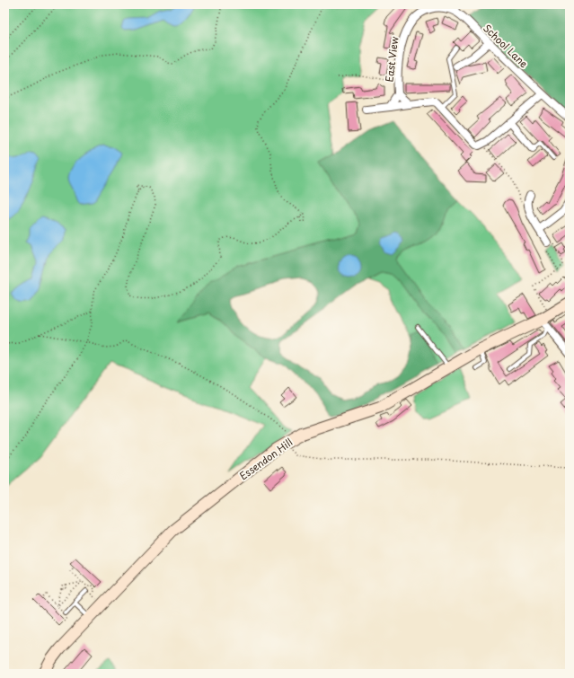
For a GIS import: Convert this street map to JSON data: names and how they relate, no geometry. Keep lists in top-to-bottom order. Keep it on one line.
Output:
{"streets":{"main road":["Essendon Hill"],"street":["School Lane","East View"]},"crossings":[["School Lane","East View"]]}
